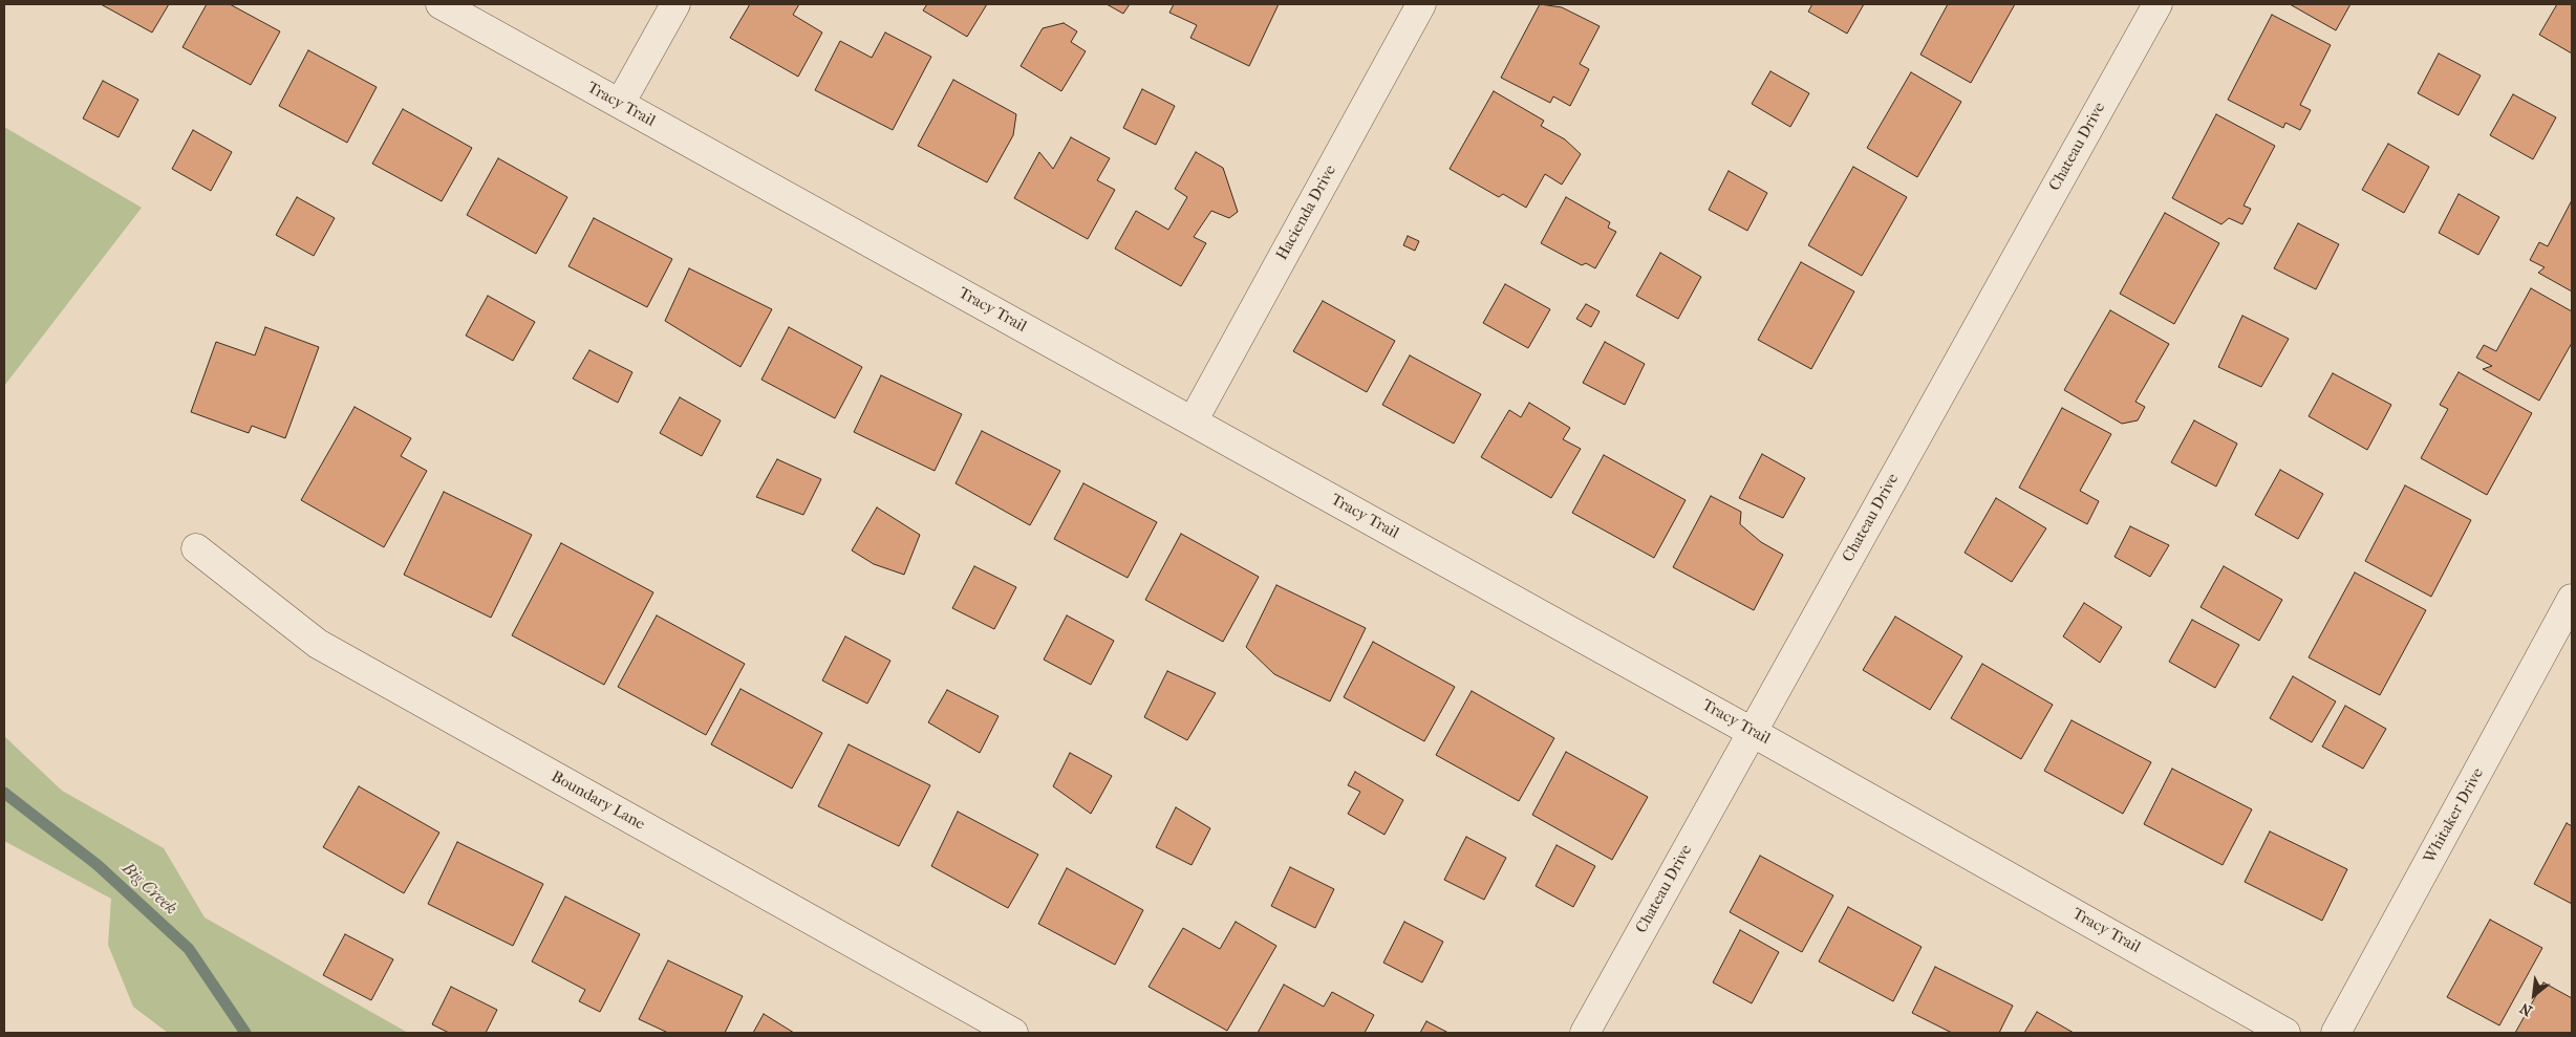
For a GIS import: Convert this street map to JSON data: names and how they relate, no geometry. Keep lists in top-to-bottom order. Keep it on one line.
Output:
{"streets":{"street":["Tracy Trail","Chateau Drive","Hacienda Drive","Boundary Lane","Whitaker Drive"]},"crossings":[["Tracy Trail","Chateau Drive"],["Tracy Trail","Hacienda Drive"]],"water":["Big Creek"],"north":"bottom left"}
